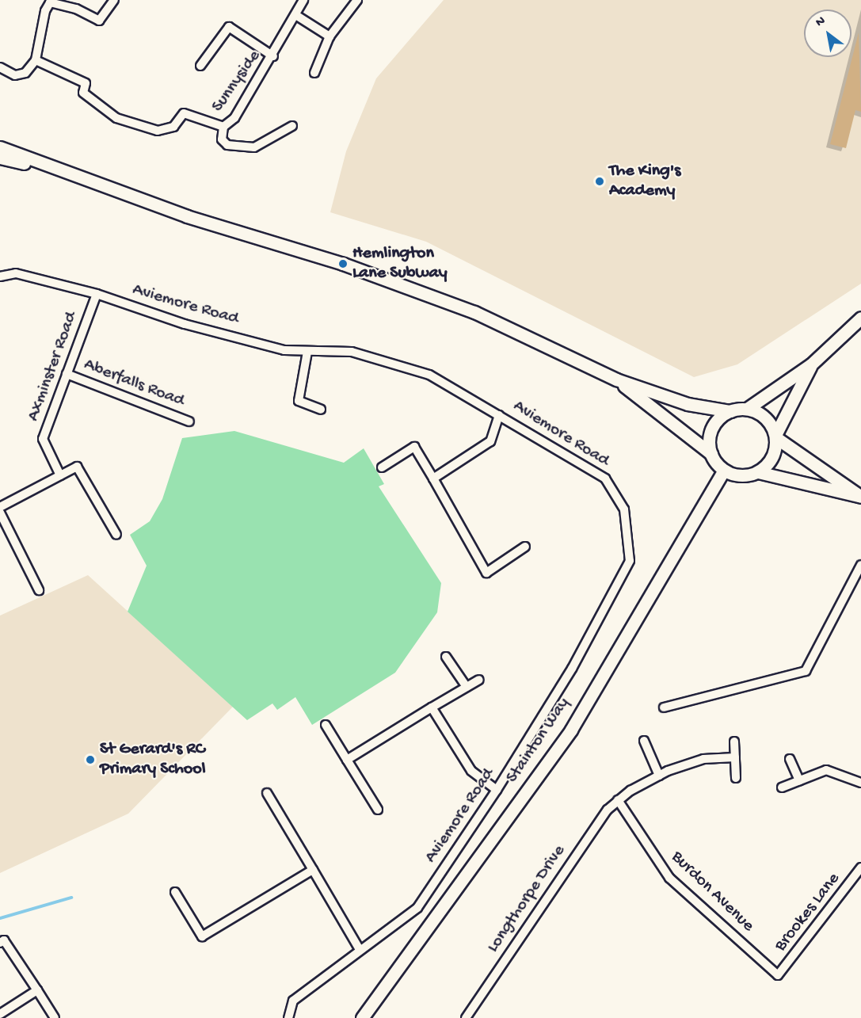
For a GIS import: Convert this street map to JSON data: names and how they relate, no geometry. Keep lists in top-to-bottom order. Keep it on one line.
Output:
{"streets":{"main road":["Stainton Way"],"street":["Sunnyside","Aviemore Road","Axminster Road","Aberfalls Road","Burdon Avenue","Longthorpe Drive","Brookes Lane"]},"crossings":[["Aviemore Road","Axminster Road"],["Axminster Road","Aberfalls Road"],["Burdon Avenue","Longthorpe Drive"],["Burdon Avenue","Brookes Lane"]],"places":["The King's Academy","Hemlington Lane Subway","St Gerard's RC Primary School"],"north":"top left"}
